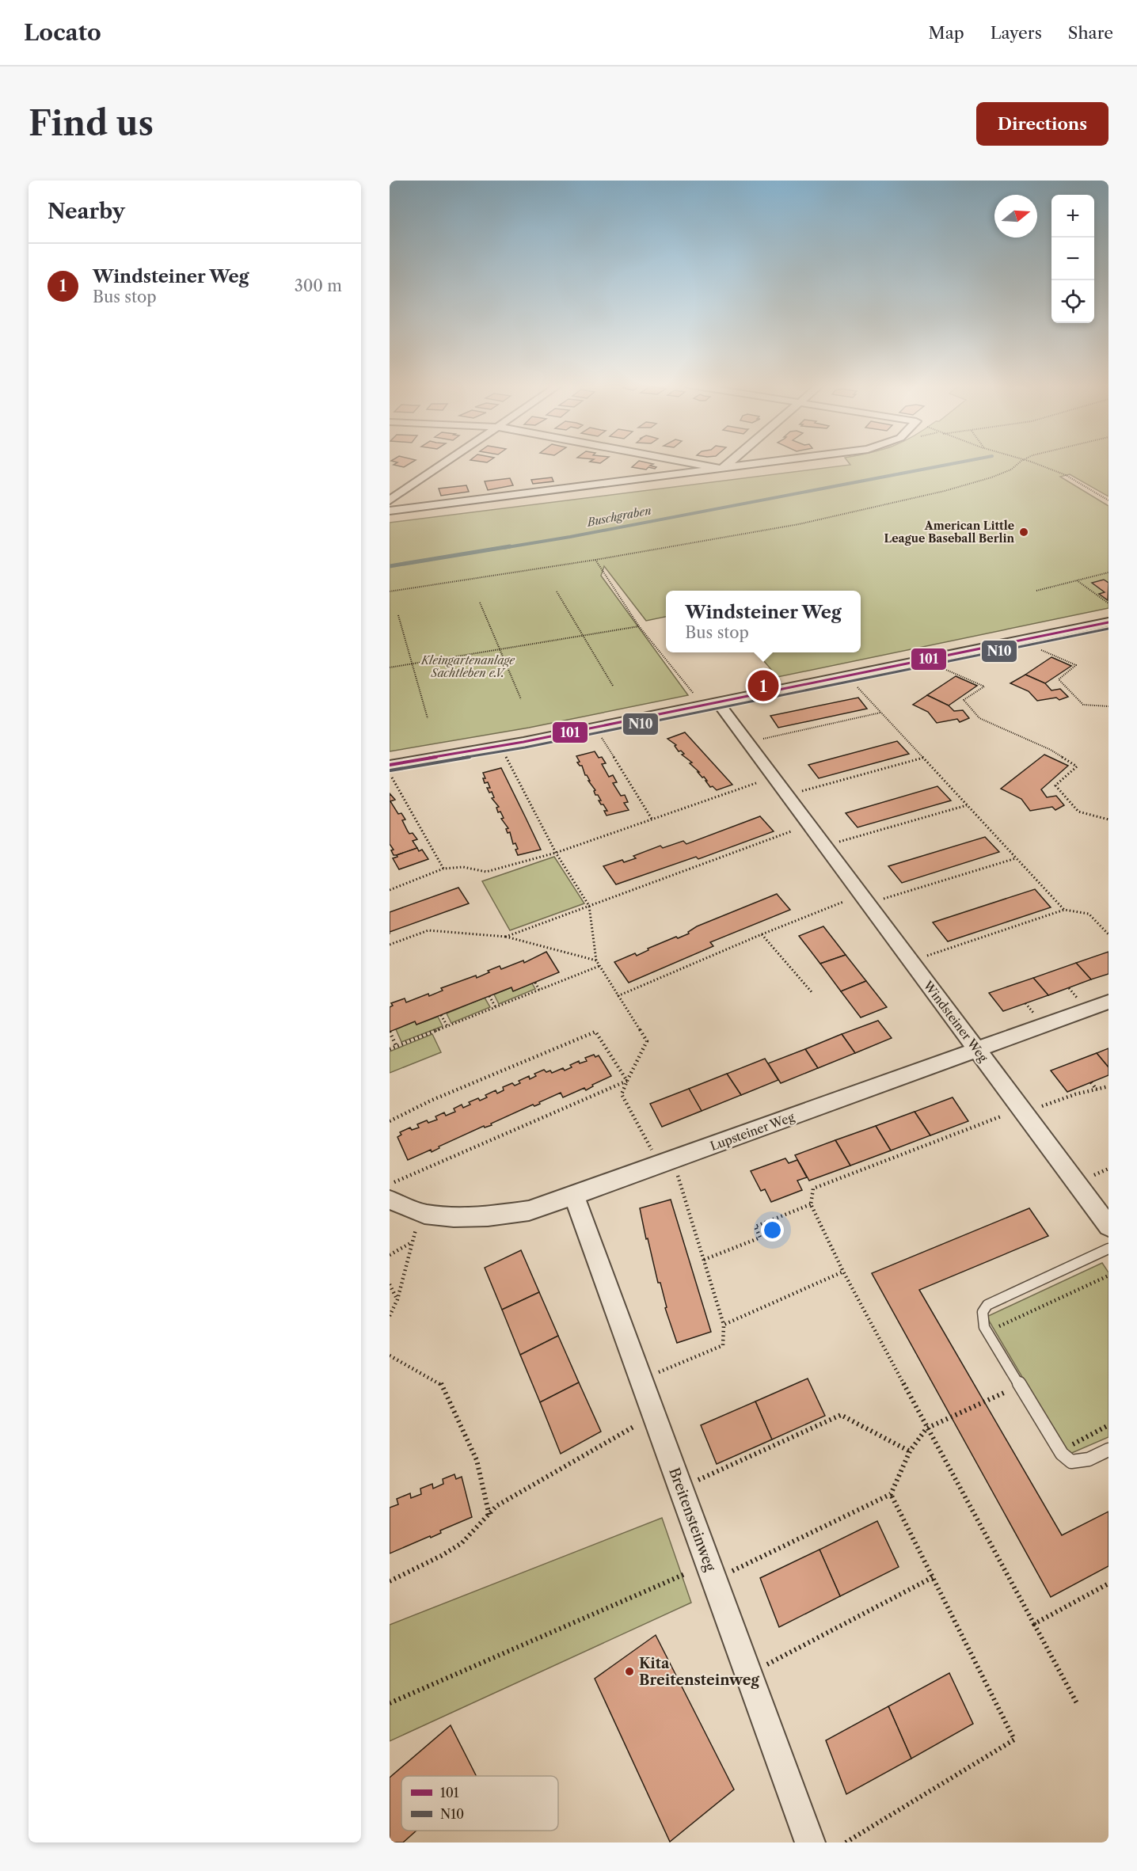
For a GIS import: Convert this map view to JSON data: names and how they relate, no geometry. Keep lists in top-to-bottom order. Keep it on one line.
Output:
{"streets":{"street":["Windsteiner Weg","Lupsteiner Weg","Breitensteinweg"]},"crossings":[["Windsteiner Weg","Lupsteiner Weg"],["Lupsteiner Weg","Breitensteinweg"]],"water":["Buschgraben"],"parks":["Kleingartenanlage Sachtleben e.V."],"places":["American Little League Baseball Berlin","Kita Breitensteinweg"],"lines":["transit line 101","transit line N10"],"legend":["101","N10"],"north":"right","page":{"header":"Locato","nav":["Map","Layers","Share"],"buttons":"Directions","title":"Find us","heading":"Nearby","map_buttons":["+","−"],"list":[{"mark":"1","name":"Windsteiner Weg","note":"Bus stop","value":"300 m"}],"popup":["Windsteiner Weg","Bus stop"],"pins":"1"}}
